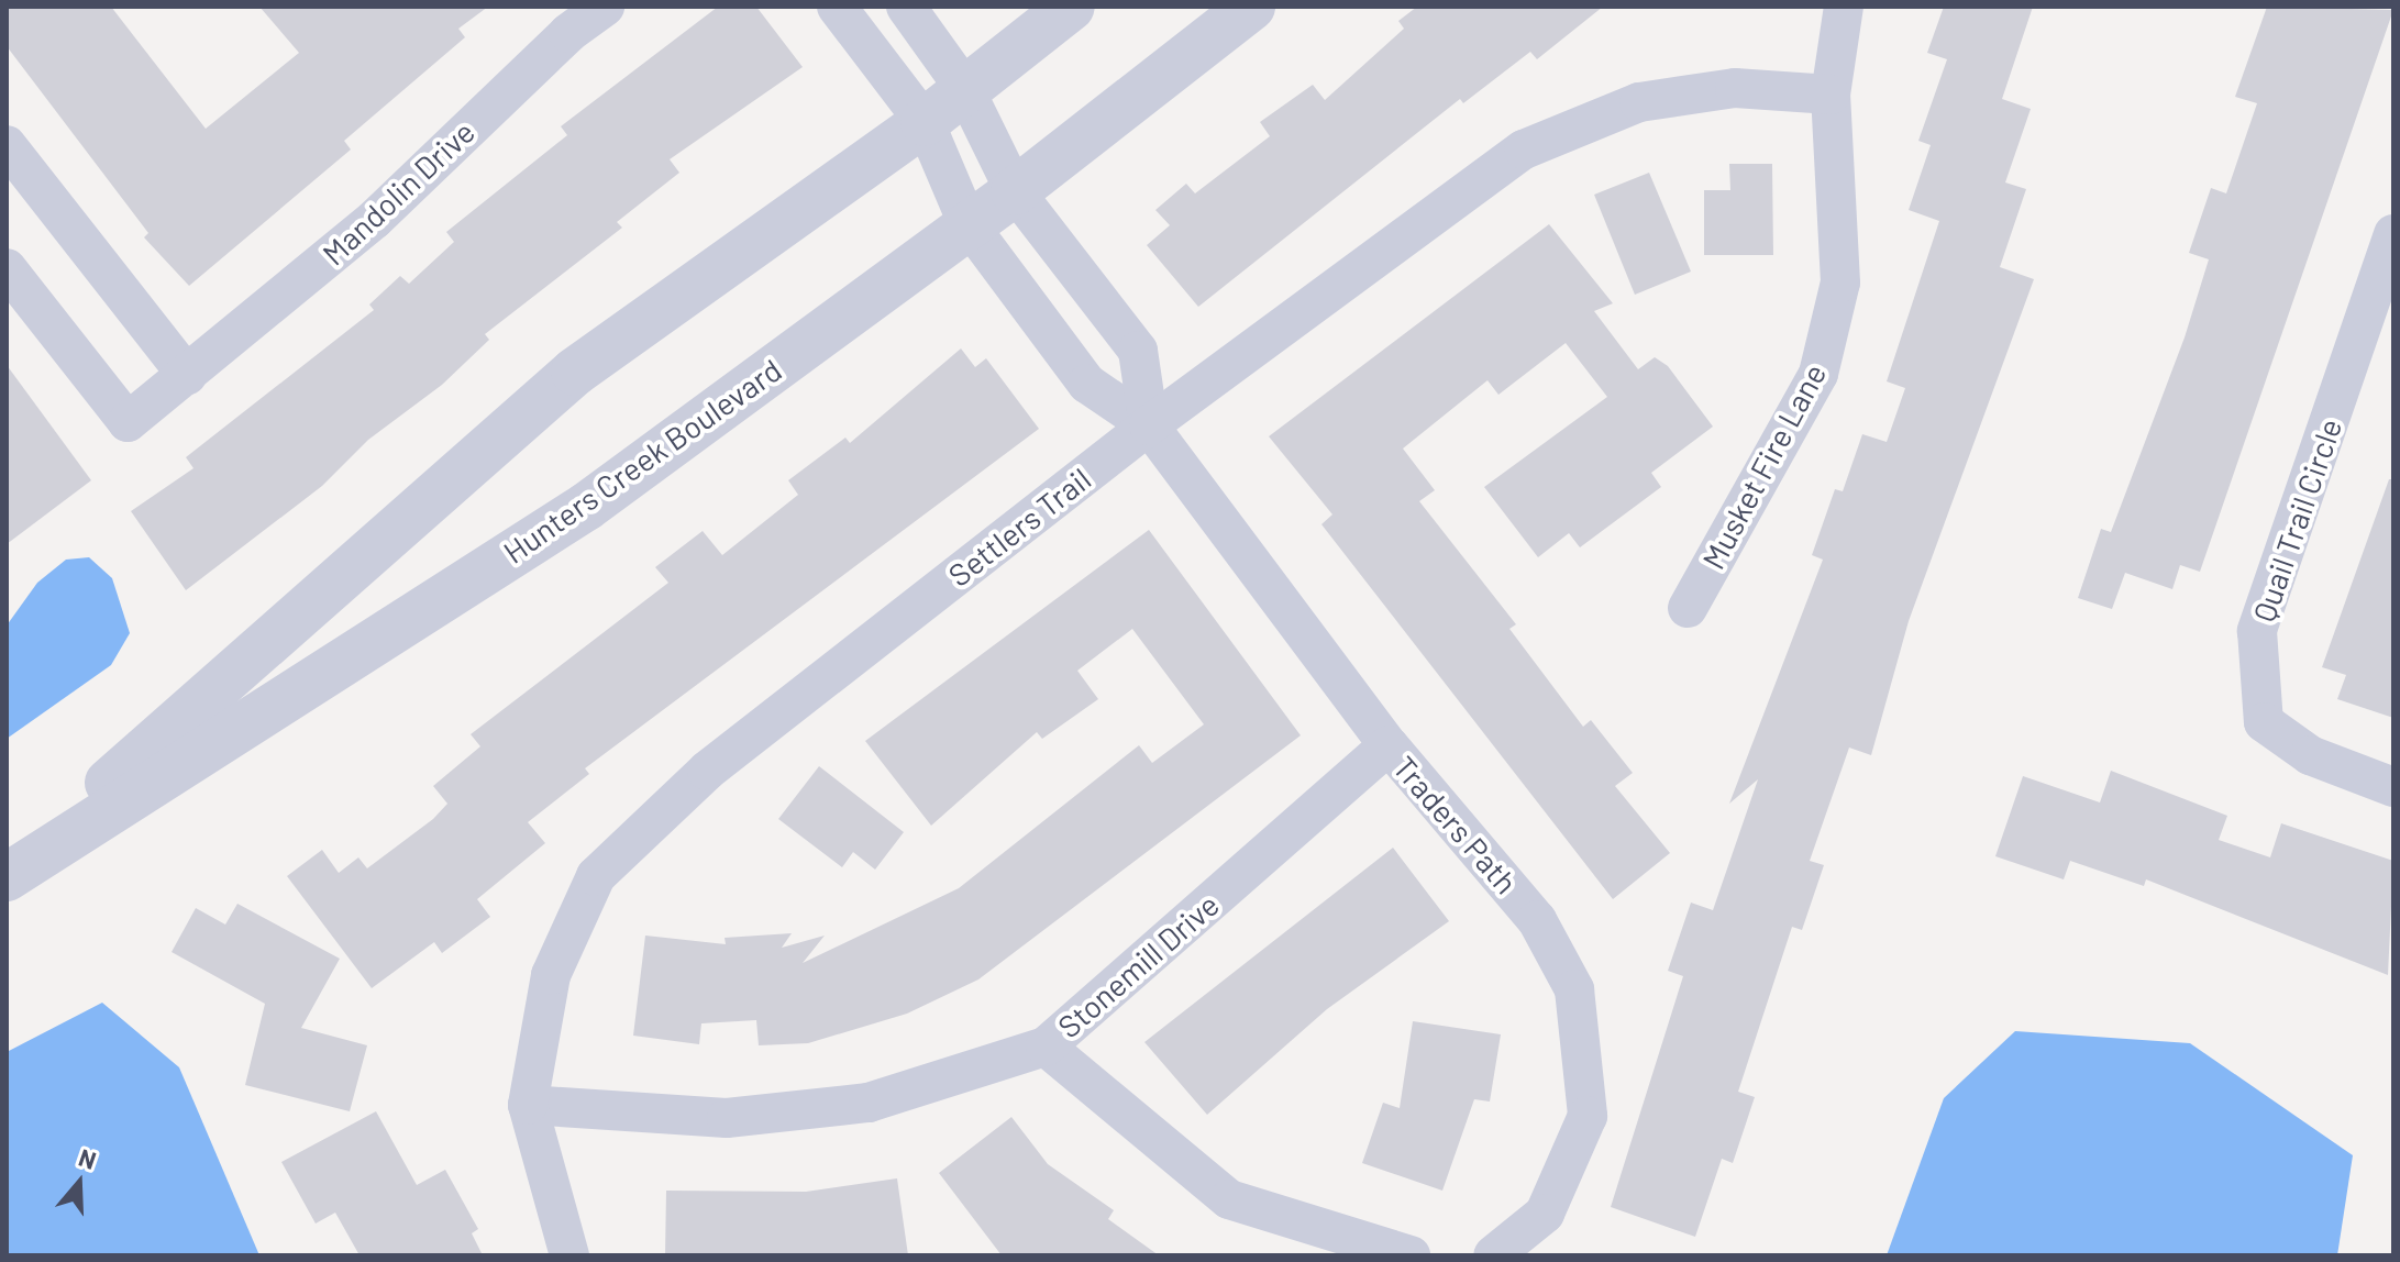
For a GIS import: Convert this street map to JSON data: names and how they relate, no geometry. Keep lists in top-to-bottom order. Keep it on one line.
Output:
{"streets":{"street":["Mandolin Drive","Hunters Creek Boulevard","Musket Fire Lane","Quail Trail Circle","Settlers Trail","Traders Path","Stonemill Drive"]},"crossings":[["Hunters Creek Boulevard","Traders Path"],["Musket Fire Lane","Settlers Trail"],["Settlers Trail","Traders Path"],["Settlers Trail","Stonemill Drive"],["Traders Path","Stonemill Drive"]],"north":"top"}
